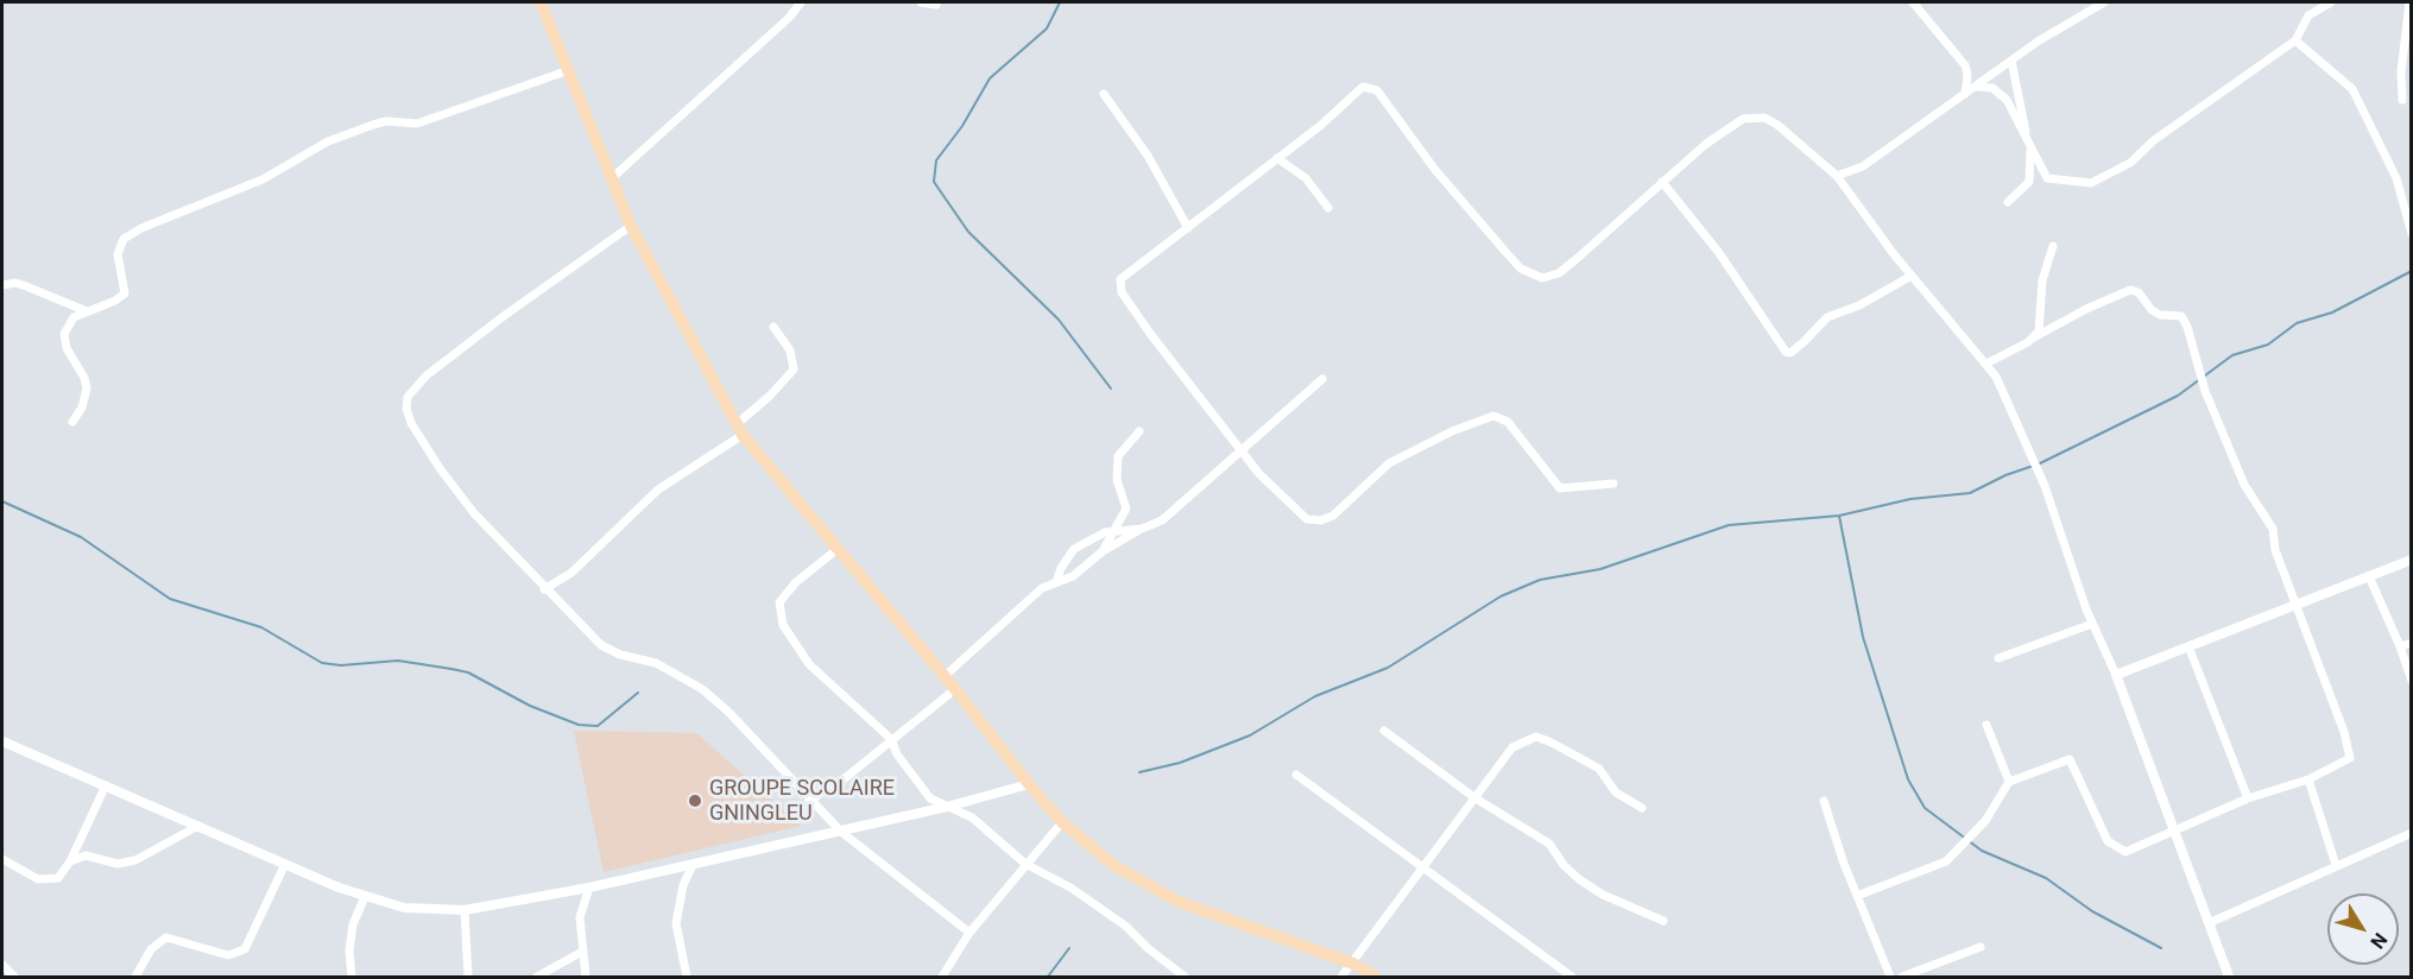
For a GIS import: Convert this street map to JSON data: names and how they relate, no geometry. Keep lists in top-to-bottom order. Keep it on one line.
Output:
{"places":["GROUPE SCOLAIRE GNINGLEU"],"north":"bottom right"}
